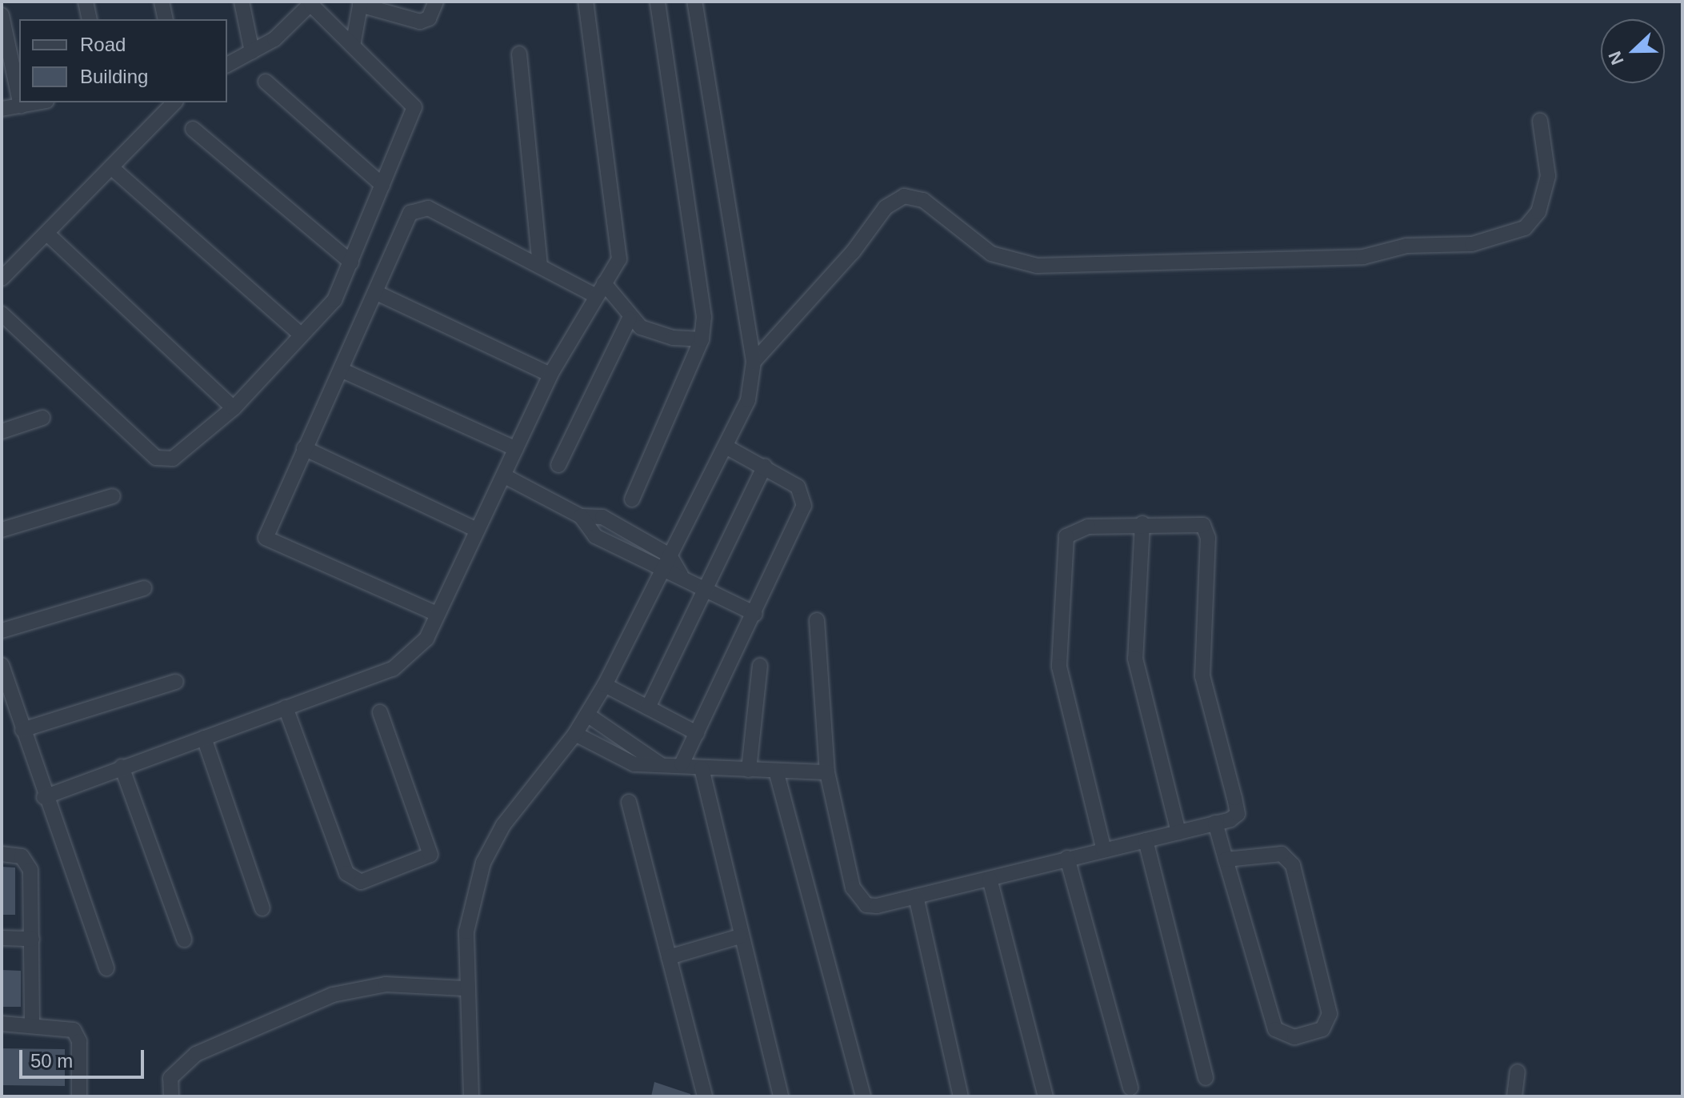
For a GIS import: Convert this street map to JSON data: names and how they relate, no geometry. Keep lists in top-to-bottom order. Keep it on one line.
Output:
{"legend":["Road","Building"],"scale_bar":"50 m","north":"left"}
